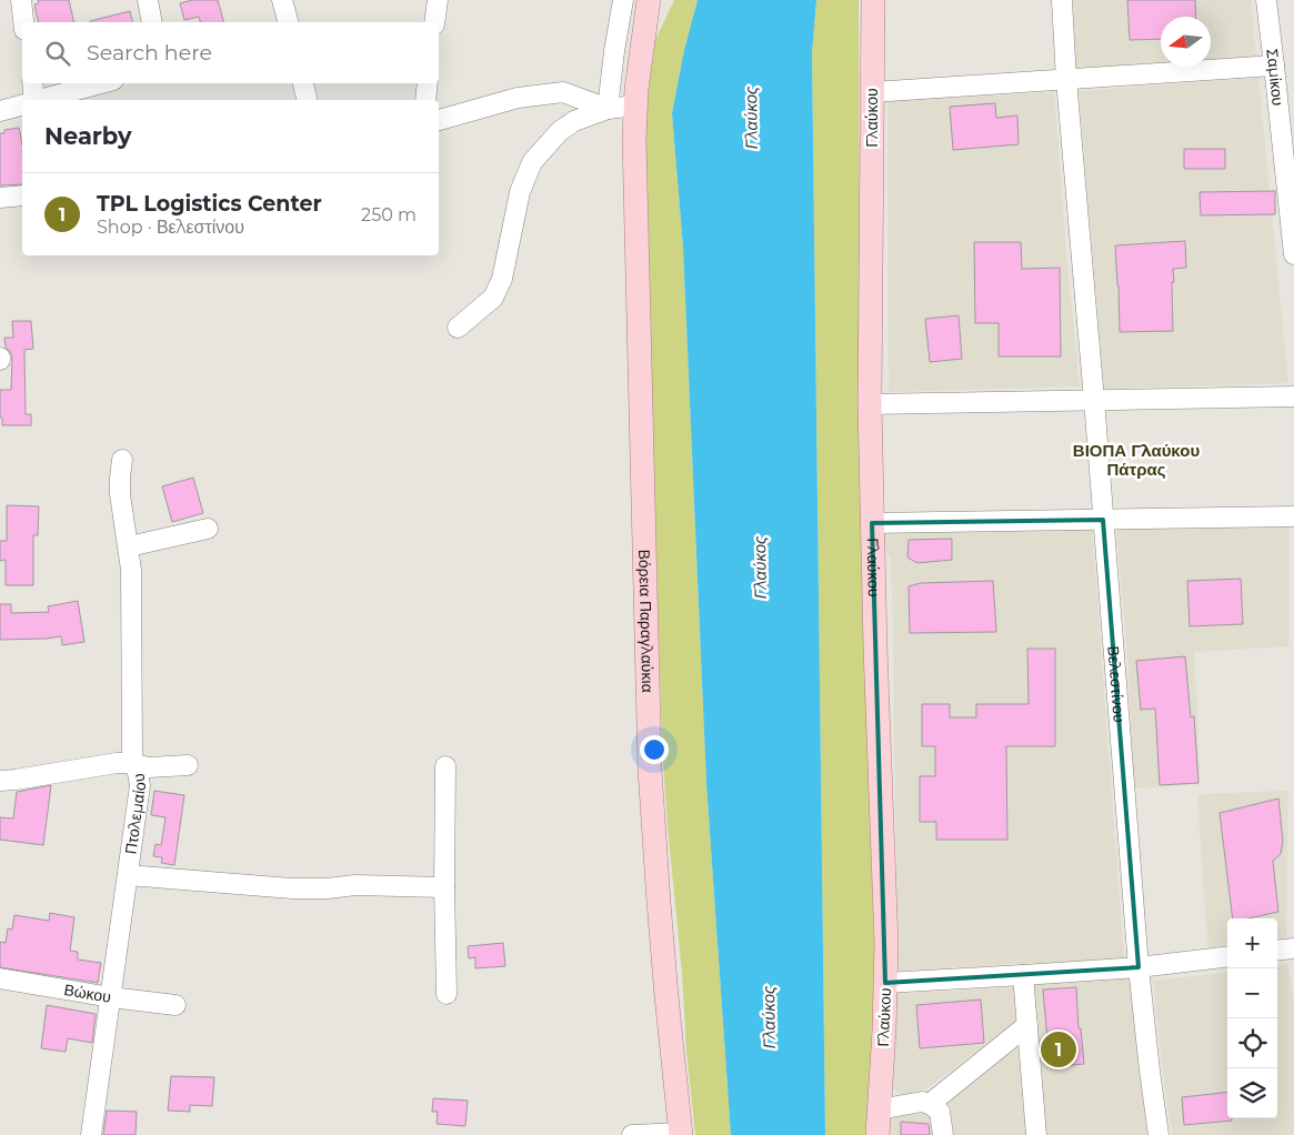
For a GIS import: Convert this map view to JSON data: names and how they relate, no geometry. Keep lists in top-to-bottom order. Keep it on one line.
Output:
{"streets":{"main road":["Γλαύκου","Βόρεια Παραγλαύκια"],"street":["Σαμίκου","Βελεστίνου","Πτολεμαίου","Βώκου"]},"crossings":[["Πτολεμαίου","Βώκου"]],"districts":["ΒΙΟΠΑ Γλαύκου Πάτρας"],"water":["Γλαύκος"],"north":"left","page":{"search":"Search here","heading":"Nearby","list":[{"mark":"1","name":"TPL Logistics Center","note":"Shop · Βελεστίνου","value":"250 m"}],"map_buttons":["+","−"],"pins":"1"}}
